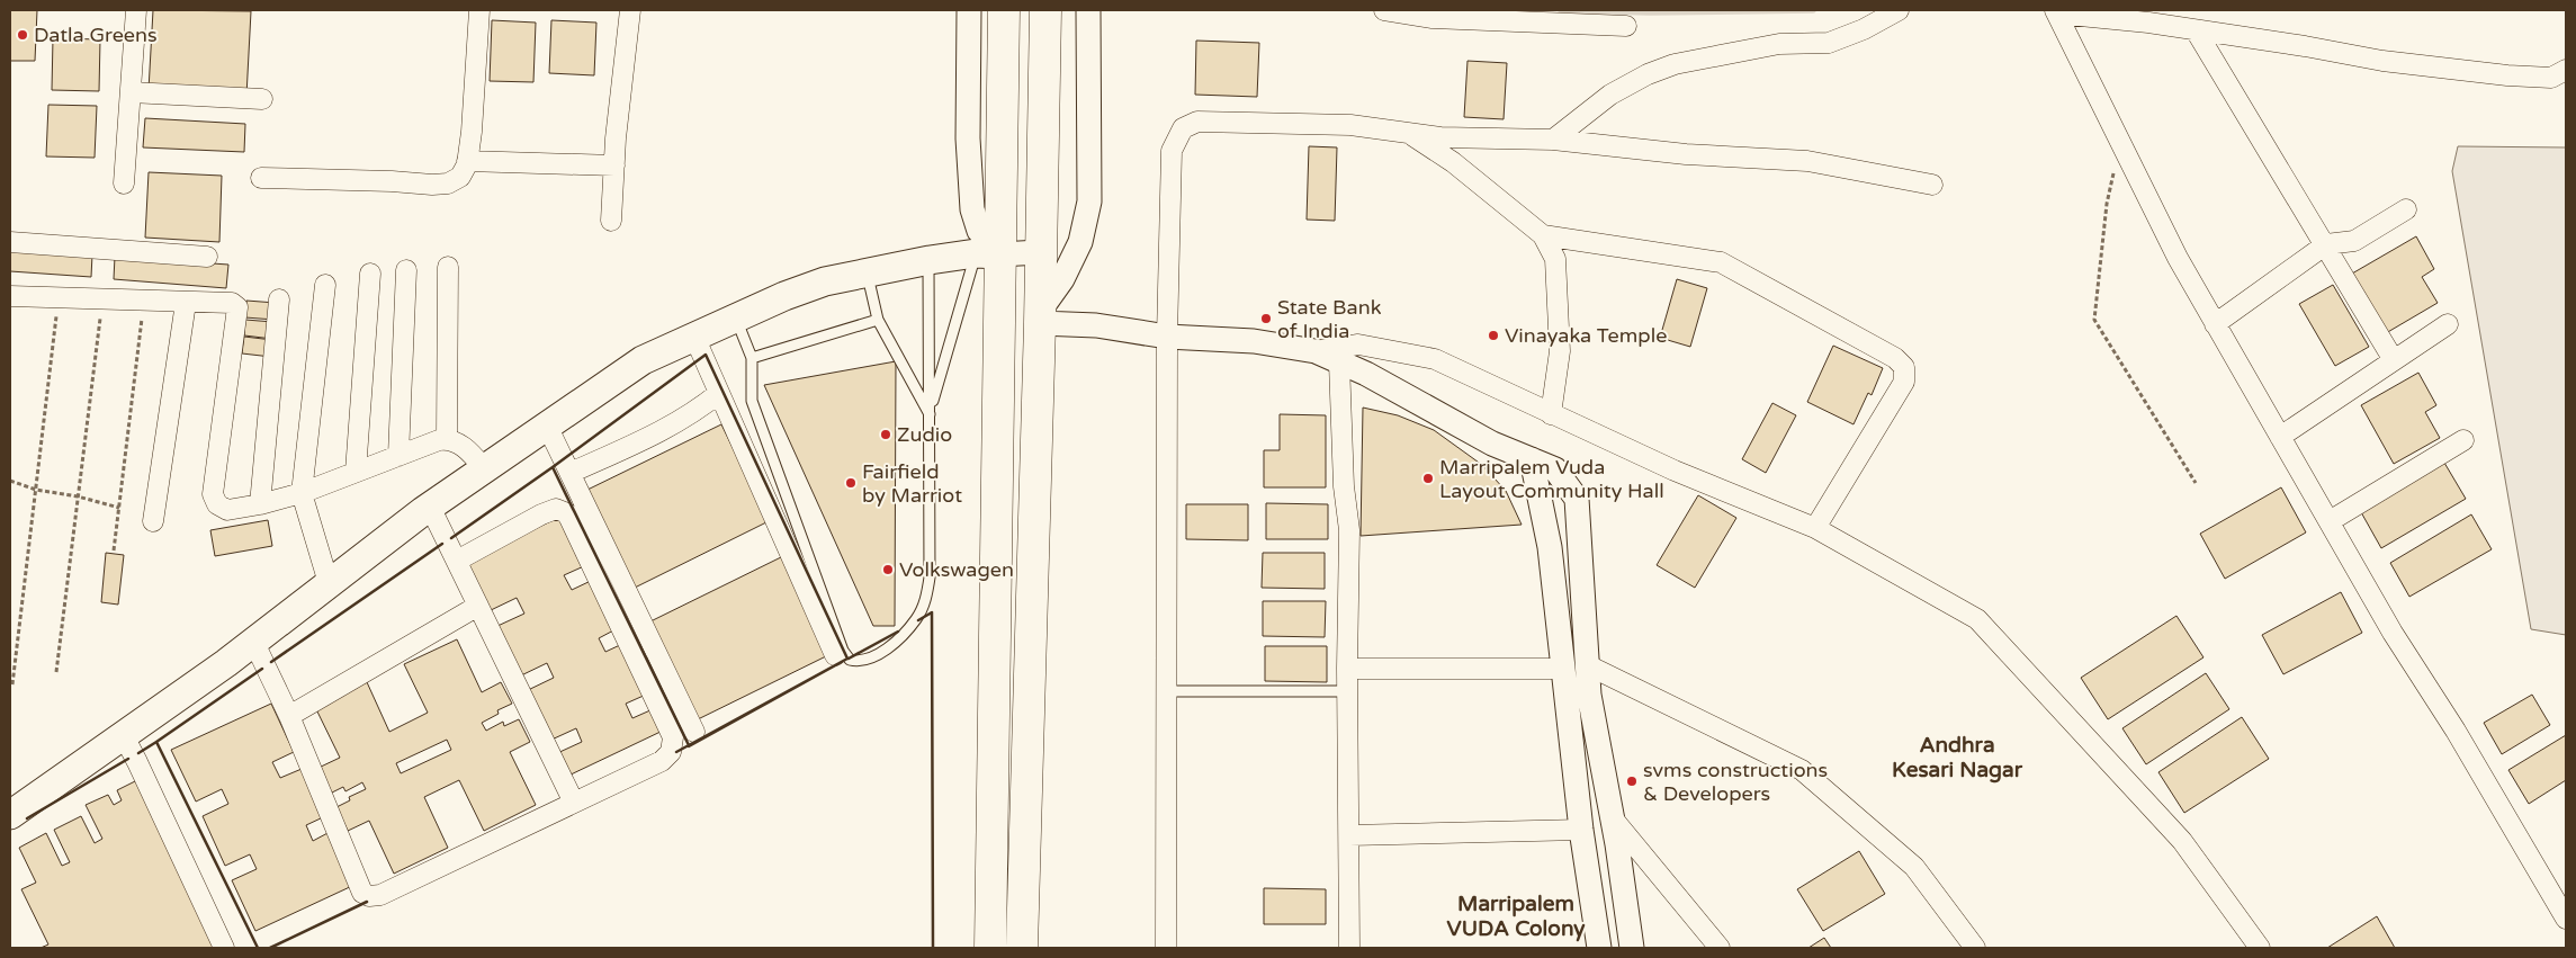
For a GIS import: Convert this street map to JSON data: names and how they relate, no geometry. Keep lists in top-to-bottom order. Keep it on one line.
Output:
{"districts":["Andhra Kesari Nagar","Marripalem VUDA Colony"],"places":["Datla Greens","State Bank of India","Vinayaka Temple","Zudio","Marripalem Vuda Layout Community Hall","Fairfield by Marriot","Volkswagen","svms constructions & Developers"]}
